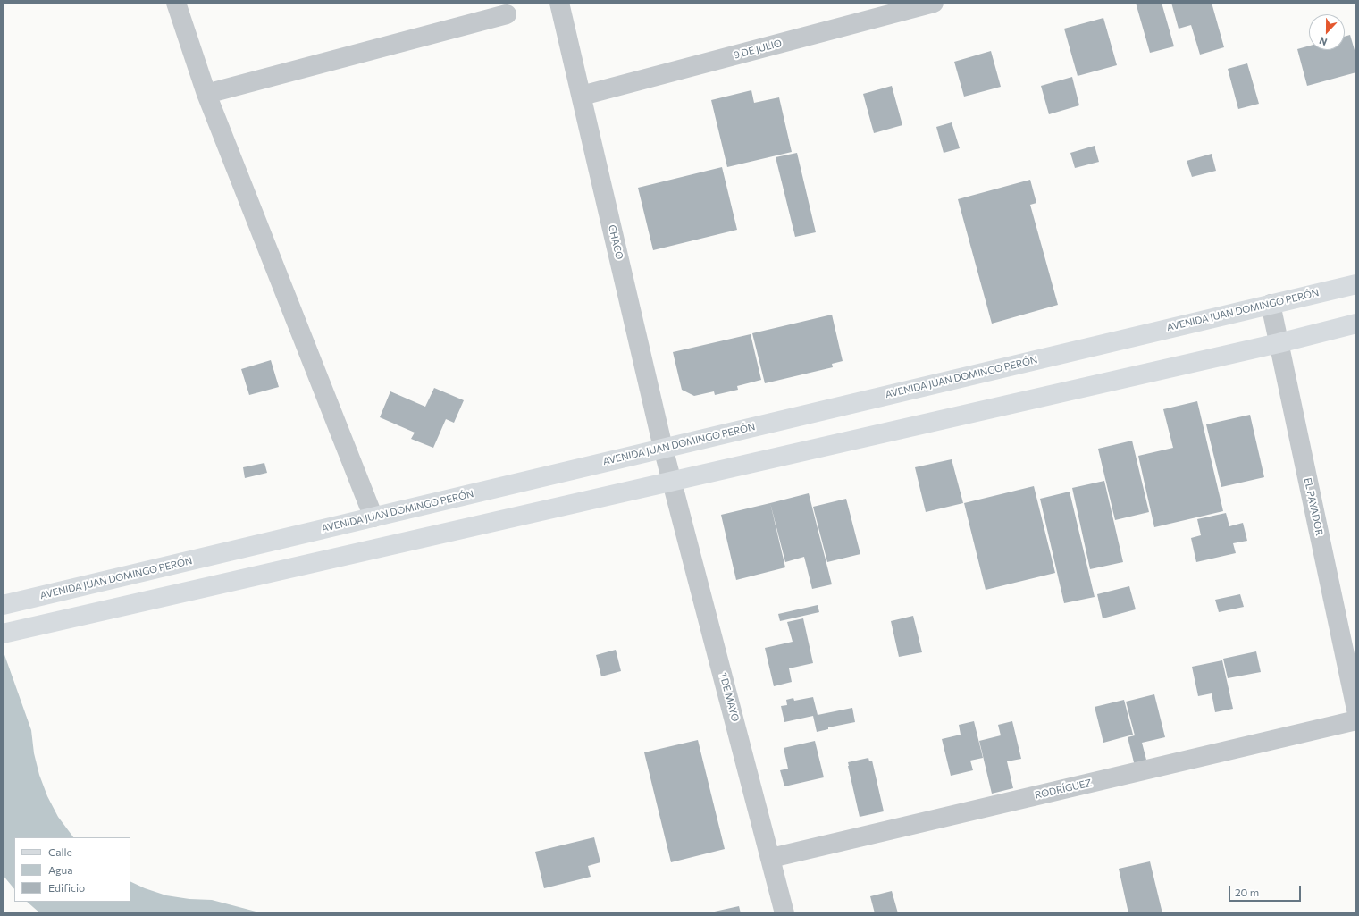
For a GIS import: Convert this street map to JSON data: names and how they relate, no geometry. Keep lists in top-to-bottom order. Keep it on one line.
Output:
{"streets":{"main road":["AVENIDA JUAN DOMINGO PERÓN"],"street":["9 DE JULIO","CHACO","EL PAYADOR","1 DE MAYO","RODRÍGUEZ"]},"crossings":[["9 DE JULIO","CHACO"],["CHACO","AVENIDA JUAN DOMINGO PERÓN"],["CHACO","1 DE MAYO"],["AVENIDA JUAN DOMINGO PERÓN","EL PAYADOR"],["1 DE MAYO","RODRÍGUEZ"]],"legend":["Calle","Agua","Edificio"],"scale_bar":"20 m","north":"bottom"}
